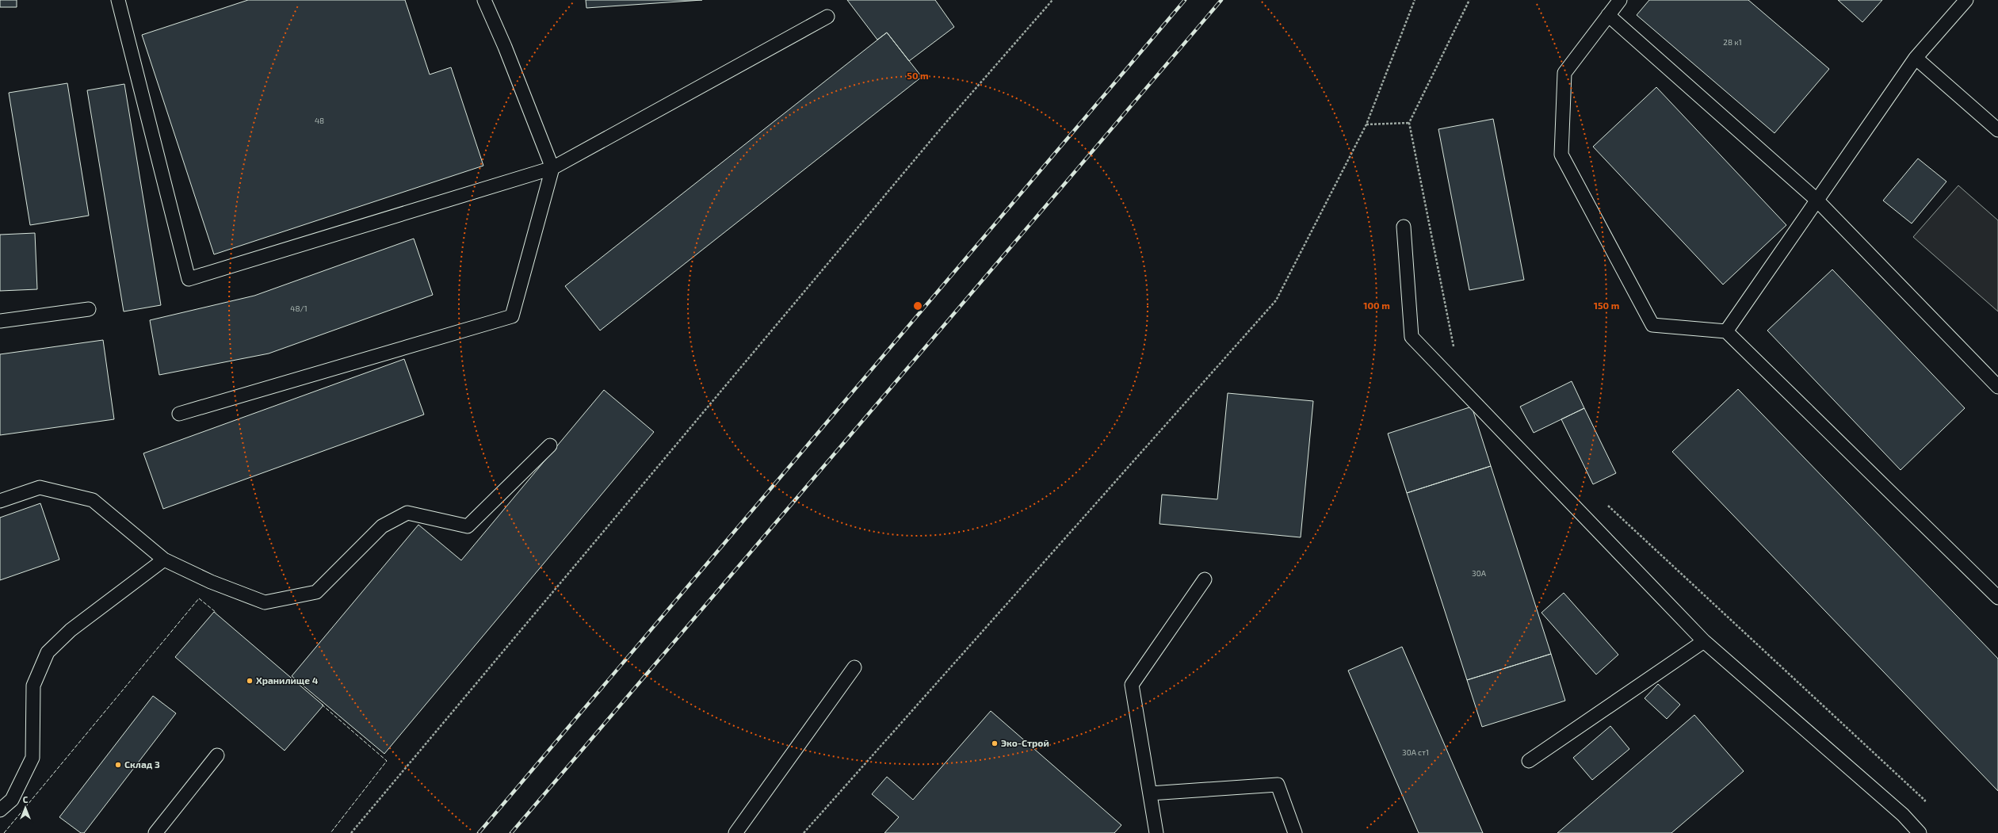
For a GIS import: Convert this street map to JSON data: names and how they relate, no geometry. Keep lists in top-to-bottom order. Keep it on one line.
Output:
{"places":["Хранилище 4","Эко-Строй","Склад 3"],"house_numbers":["28 к1","48","48/1","30А","30А ст1"],"north":"top","rings":["50 m","100 m","150 m"]}
